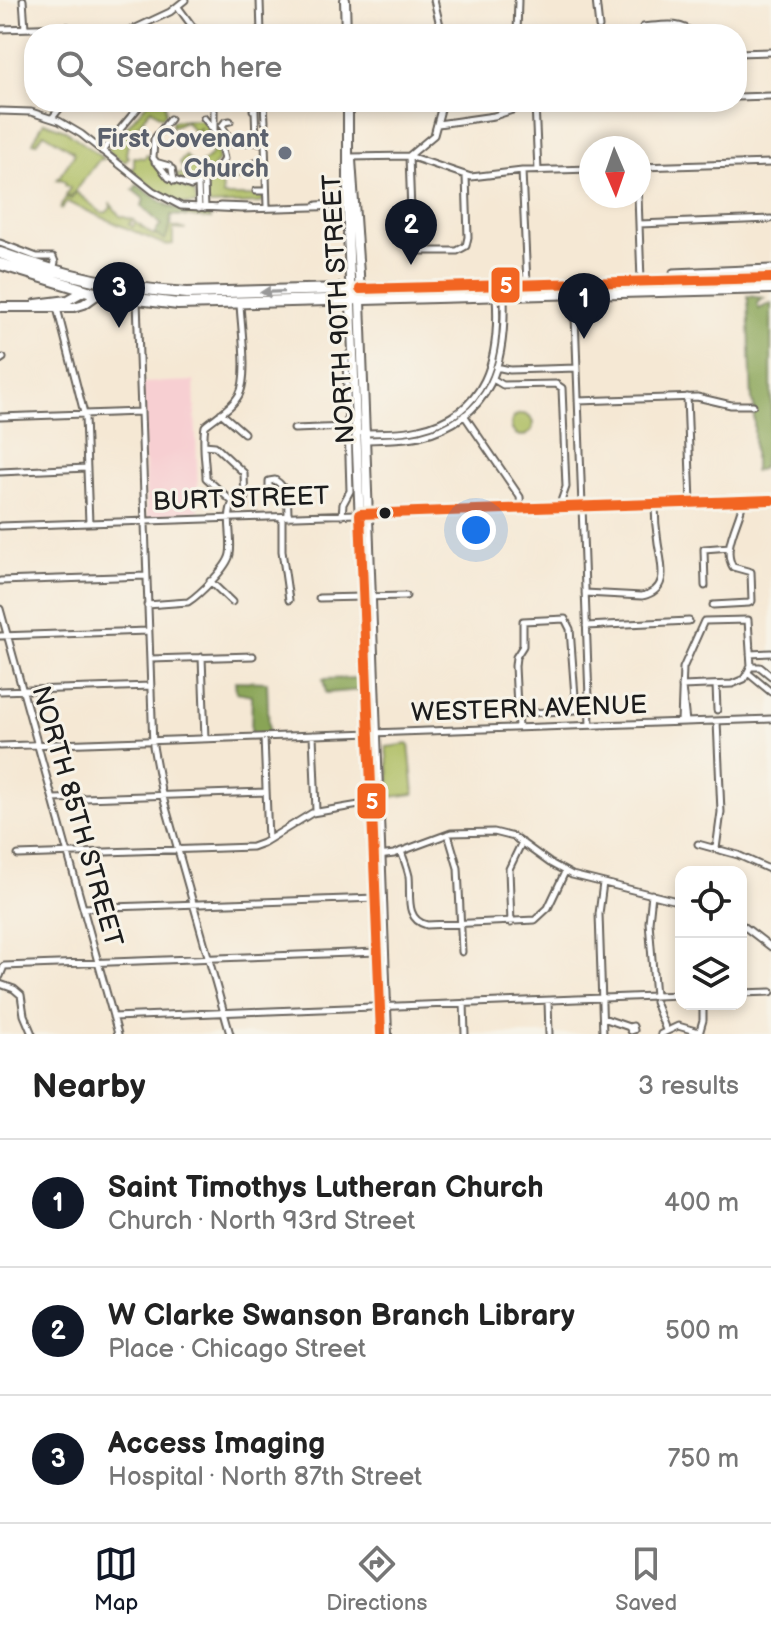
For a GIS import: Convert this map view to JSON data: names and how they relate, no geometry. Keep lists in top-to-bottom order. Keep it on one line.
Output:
{"streets":{"main road":["NORTH 90TH STREET"],"street":["BURT STREET","WESTERN AVENUE","NORTH 85TH STREET"]},"crossings":[["NORTH 90TH STREET","BURT STREET"],["NORTH 90TH STREET","WESTERN AVENUE"],["WESTERN AVENUE","NORTH 85TH STREET"]],"places":["First Covenant Church"],"lines":["transit line 5"],"north":"bottom","page":{"search":"Search here","pins":["2","3","1"],"heading":["Nearby","3 results"],"list":[{"mark":"1","name":"Saint Timothys Lutheran Church","note":"Church · North 93rd Street","value":"400 m"},{"mark":"2","name":"W Clarke Swanson Branch Library","note":"Place · Chicago Street","value":"500 m"},{"mark":"3","name":"Access Imaging","note":"Hospital · North 87th Street","value":"750 m"}],"nav":["Map","Directions","Saved"]}}
